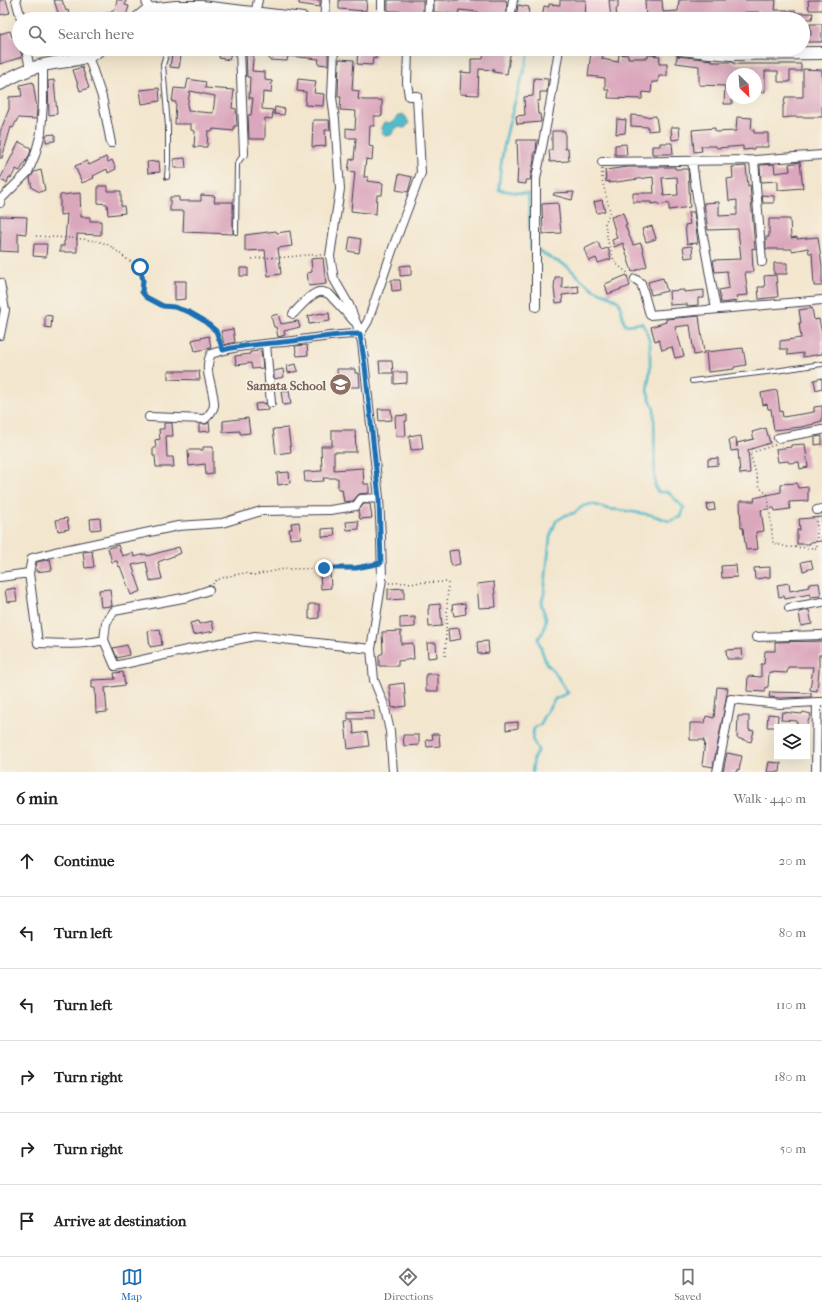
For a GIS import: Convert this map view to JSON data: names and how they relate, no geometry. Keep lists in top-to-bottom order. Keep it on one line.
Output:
{"places":{"school or university":["Samata School"]},"north":"bottom right","page":{"search":"Search here","heading":["6 min","Walk · 440 m"],"list":[["Continue","20 m"],["Turn left","80 m"],["Turn left","110 m"],["Turn right","180 m"],["Turn right","50 m"],"Arrive at destination"],"nav":["Map","Directions","Saved"]}}
